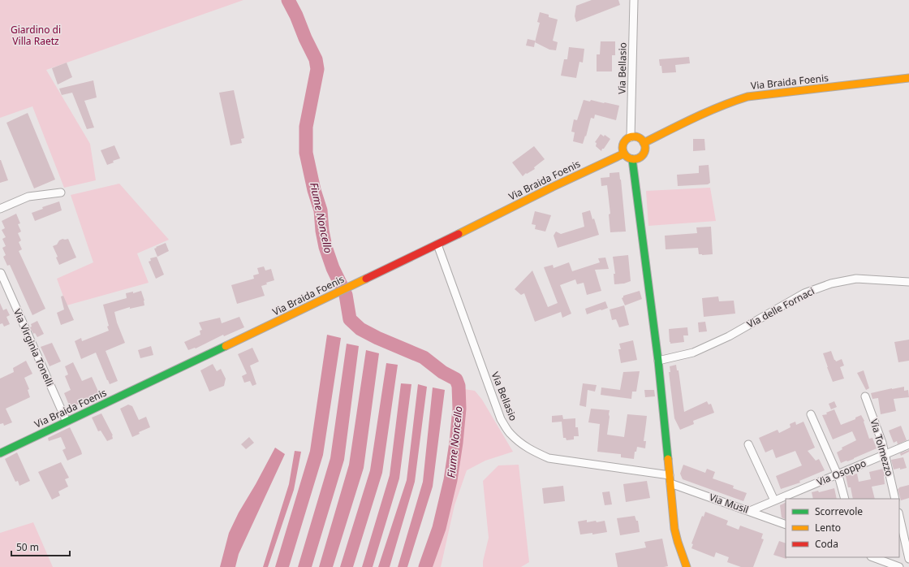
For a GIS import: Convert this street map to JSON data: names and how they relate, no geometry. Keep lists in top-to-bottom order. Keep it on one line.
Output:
{"streets":{"street":["Via Bellasio","Via Braida Foenis","Via delle Fornaci","Via Virginia Tonelli","Via Tolmezzo","Via Osoppo","Via Musil"]},"crossings":[["Via Bellasio","Via Braida Foenis"],["Via Bellasio","Via Musil"],["Via Braida Foenis","Via Virginia Tonelli"],["Via Tolmezzo","Via Osoppo"],["Via Osoppo","Via Musil"]],"water":["Fiume Noncello"],"parks":["Giardino di Villa Raetz"],"legend":["Scorrevole","Lento","Coda"],"scale_bar":"50 m"}
